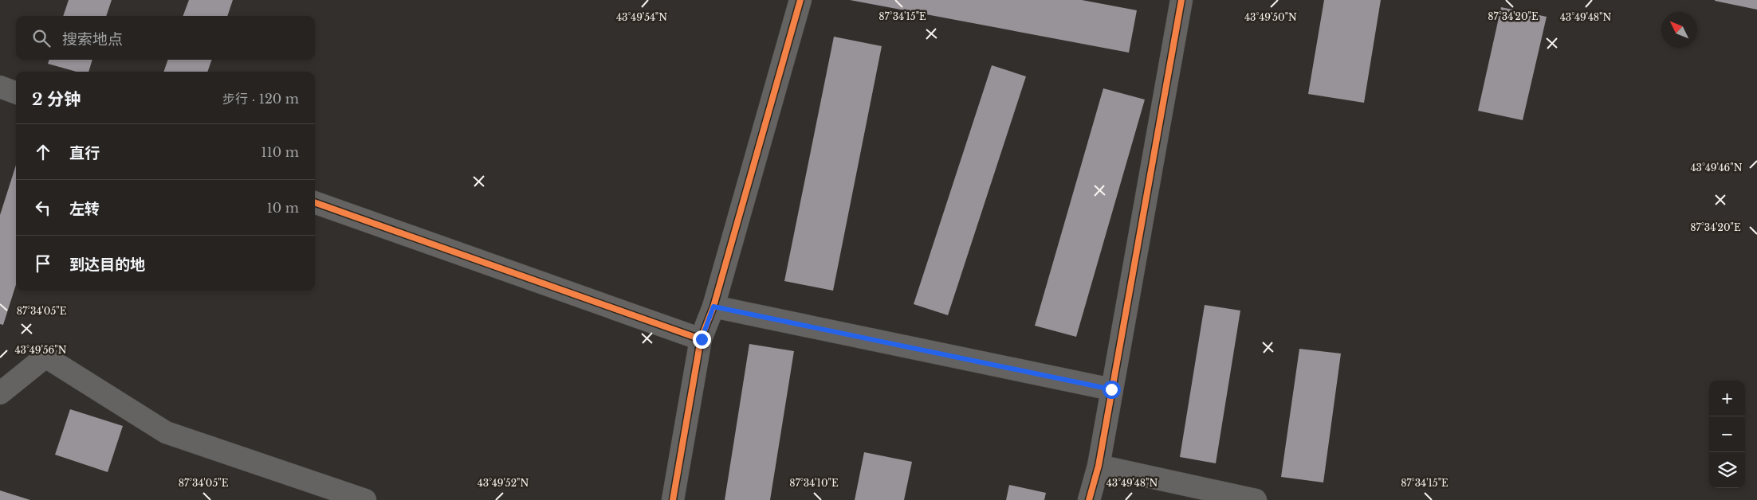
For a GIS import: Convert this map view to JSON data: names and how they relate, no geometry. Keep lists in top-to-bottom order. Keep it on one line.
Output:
{"north":"top left","page":{"search":"搜索地点","heading":["2 分钟","步行 · 120 m"],"list":[["直行","110 m"],["左转","10 m"],"到达目的地"],"map_buttons":["+","−"]},"coordinates":["87°34'20\"E","87°34'15\"E","43°49'54\"N","43°49'50\"N","43°49'48\"N","43°49'46\"N","87°34'05\"E","43°49'56\"N","43°49'52\"N","87°34'10\"E"]}
